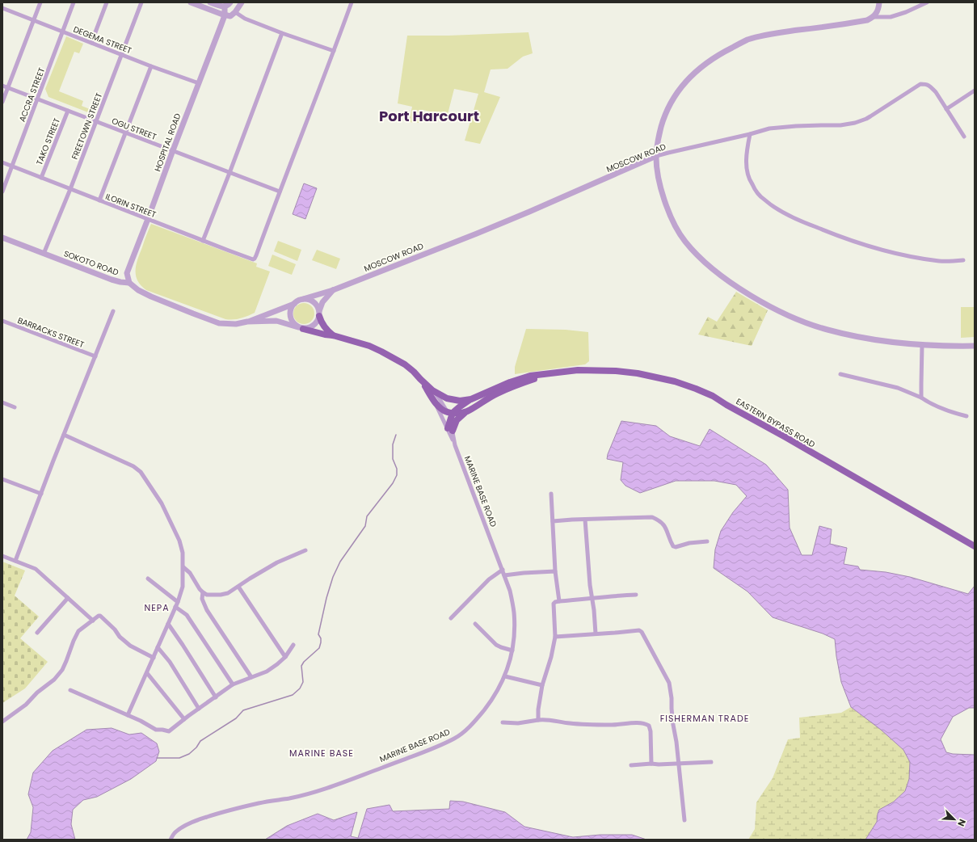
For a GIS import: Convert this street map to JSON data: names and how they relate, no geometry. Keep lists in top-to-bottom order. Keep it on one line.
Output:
{"streets":{"main road":["EASTERN BYPASS ROAD"],"street":["DEGEMA STREET","ACCRA STREET","FREETOWN STREET","OGU STREET","TAKO STREET","HOSPITAL ROAD","MOSCOW ROAD","ILORIN STREET","SOKOTO ROAD","BARRACKS STREET","MARINE BASE ROAD"]},"crossings":[["DEGEMA STREET","ACCRA STREET"],["DEGEMA STREET","FREETOWN STREET"],["DEGEMA STREET","HOSPITAL ROAD"],["ACCRA STREET","OGU STREET"],["ACCRA STREET","ILORIN STREET"],["FREETOWN STREET","OGU STREET"],["FREETOWN STREET","ILORIN STREET"],["FREETOWN STREET","SOKOTO ROAD"],["OGU STREET","TAKO STREET"],["OGU STREET","HOSPITAL ROAD"],["OGU STREET","ILORIN STREET"],["TAKO STREET","ILORIN STREET"],["HOSPITAL ROAD","ILORIN STREET"],["HOSPITAL ROAD","SOKOTO ROAD"],["MOSCOW ROAD","SOKOTO ROAD"]],"districts":["Port Harcourt","NEPA","FISHERMAN TRADE","MARINE BASE"],"north":"bottom right"}
